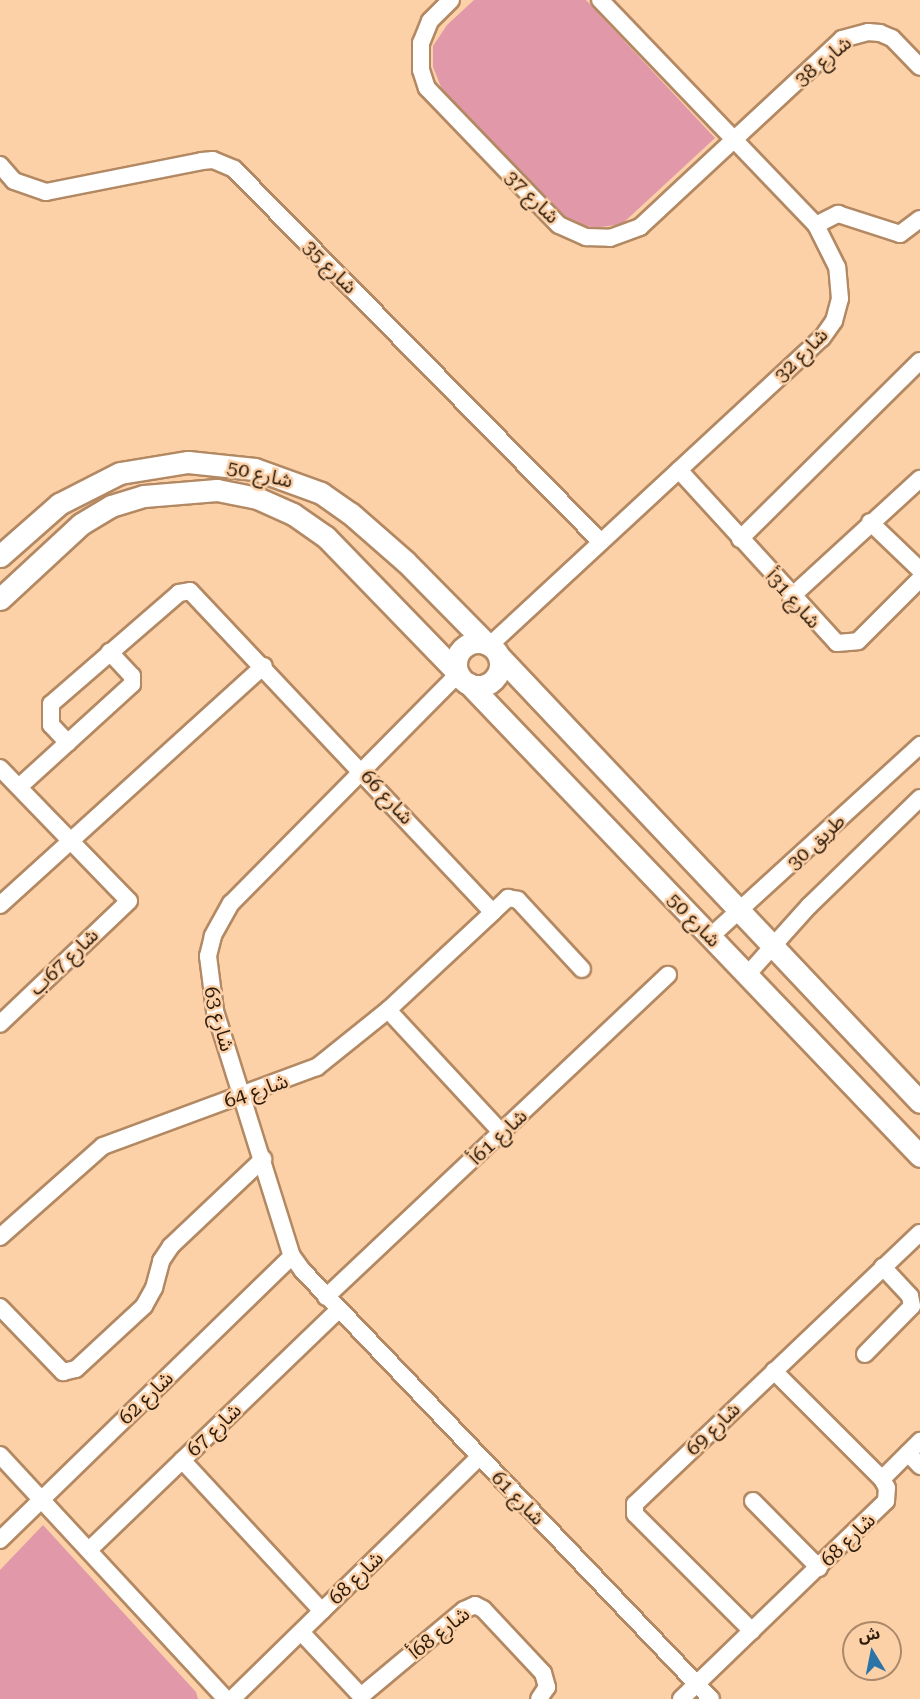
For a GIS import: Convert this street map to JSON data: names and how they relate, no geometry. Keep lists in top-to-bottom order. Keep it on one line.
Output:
{"streets":{"street":["شارع 38","شارع 37","شارع 35","شارع 32","شارع 50","شارع 31أ","شارع 66","طريق 30","شارع 67ب","شارع 63","شارع 64","شارع 61أ","شارع 62","شارع 69","شارع 67","شارع 61","شارع 68","شارع 68أ"]},"crossings":[["شارع 38","شارع 37"],["شارع 38","شارع 32"],["شارع 37","شارع 32"],["شارع 35","شارع 32"],["شارع 32","شارع 50"],["شارع 32","شارع 31أ"],["شارع 32","شارع 63"],["شارع 50","طريق 30"],["شارع 50","شارع 63"],["شارع 66","شارع 63"],["شارع 66","شارع 64"],["شارع 63","شارع 64"],["شارع 63","شارع 61أ"],["شارع 63","شارع 62"],["شارع 63","شارع 61"],["شارع 61أ","شارع 61"],["شارع 69","شارع 68"],["شارع 67","شارع 61"],["شارع 61","شارع 68"],["شارع 68","شارع 68أ"]],"north":"top"}
